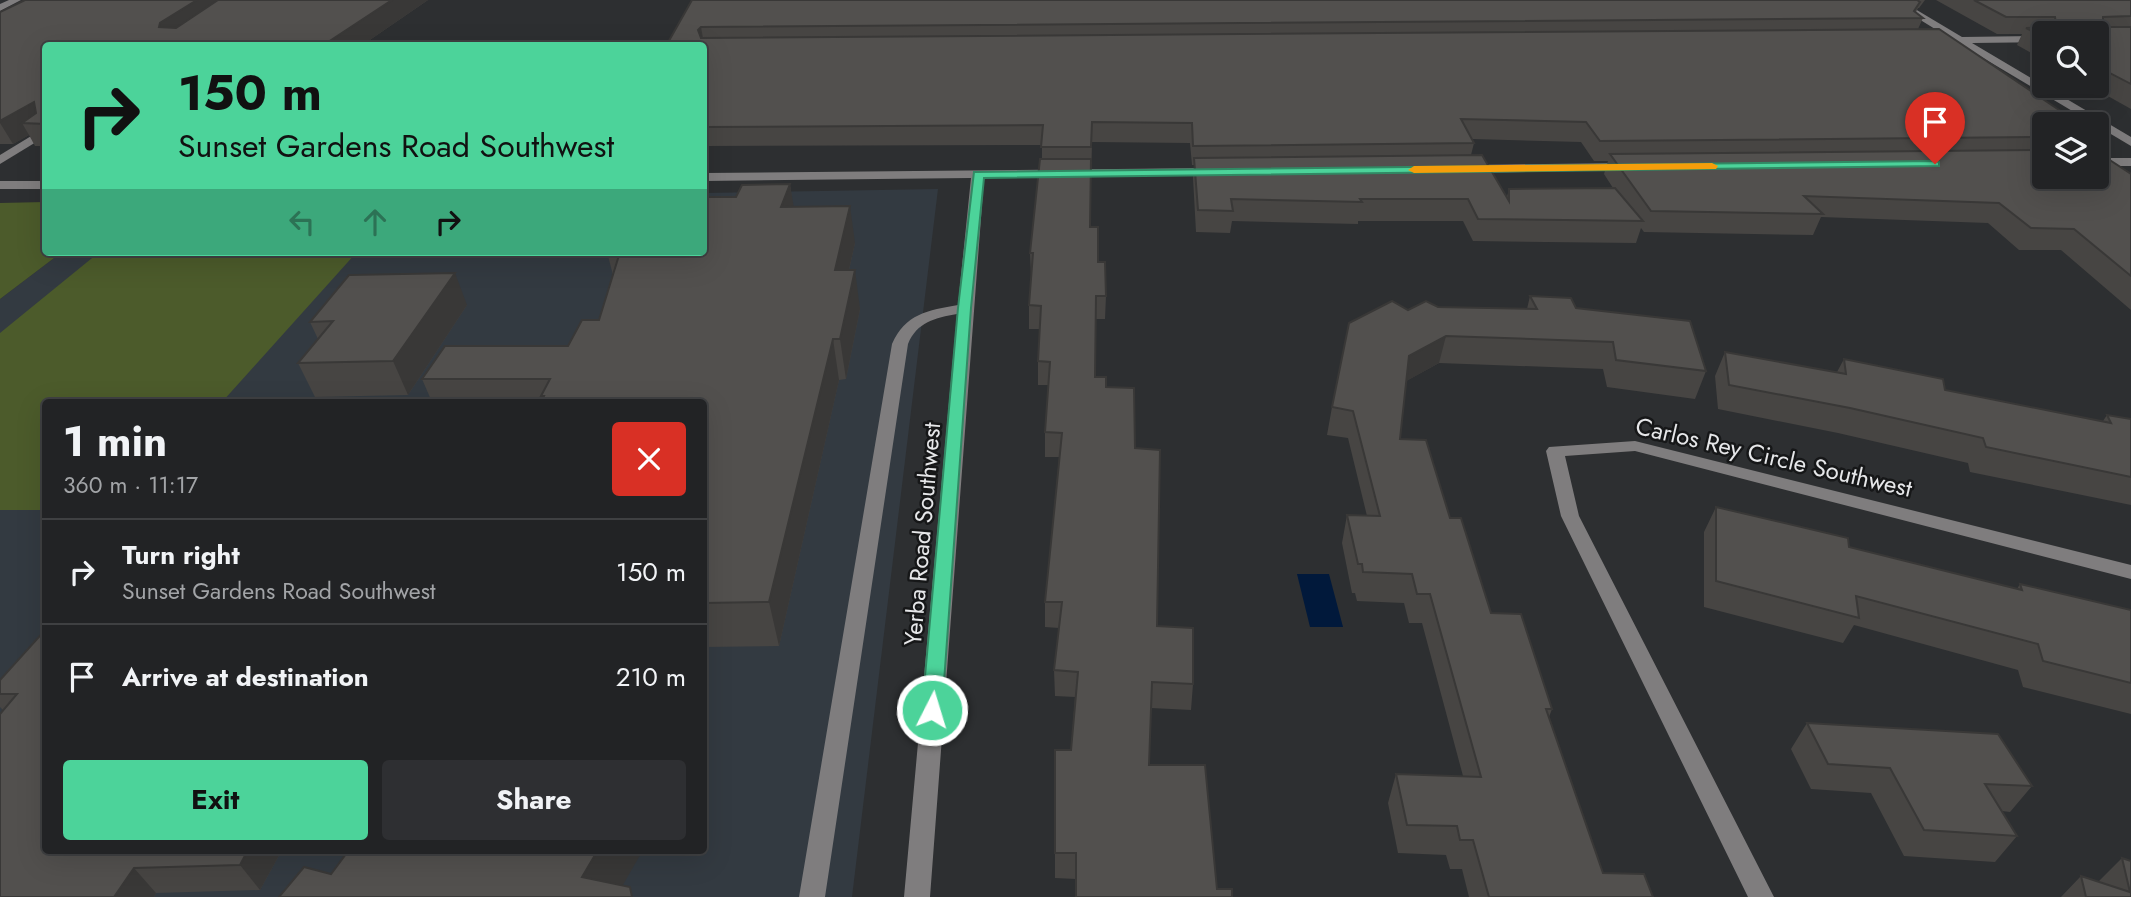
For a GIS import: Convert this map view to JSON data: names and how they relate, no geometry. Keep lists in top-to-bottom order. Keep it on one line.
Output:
{"streets":{"street":["Carlos Rey Circle Southwest","Yerba Road Southwest"]},"page":{"turn":["150 m","Sunset Gardens Road Southwest"],"heading":["1 min","360 m · 11:17"],"list":[{"name":"Turn right","note":"Sunset Gardens Road Southwest","value":"150 m"},{"name":"Arrive at destination","value":"210 m"}],"buttons":["Exit","Share"]}}
